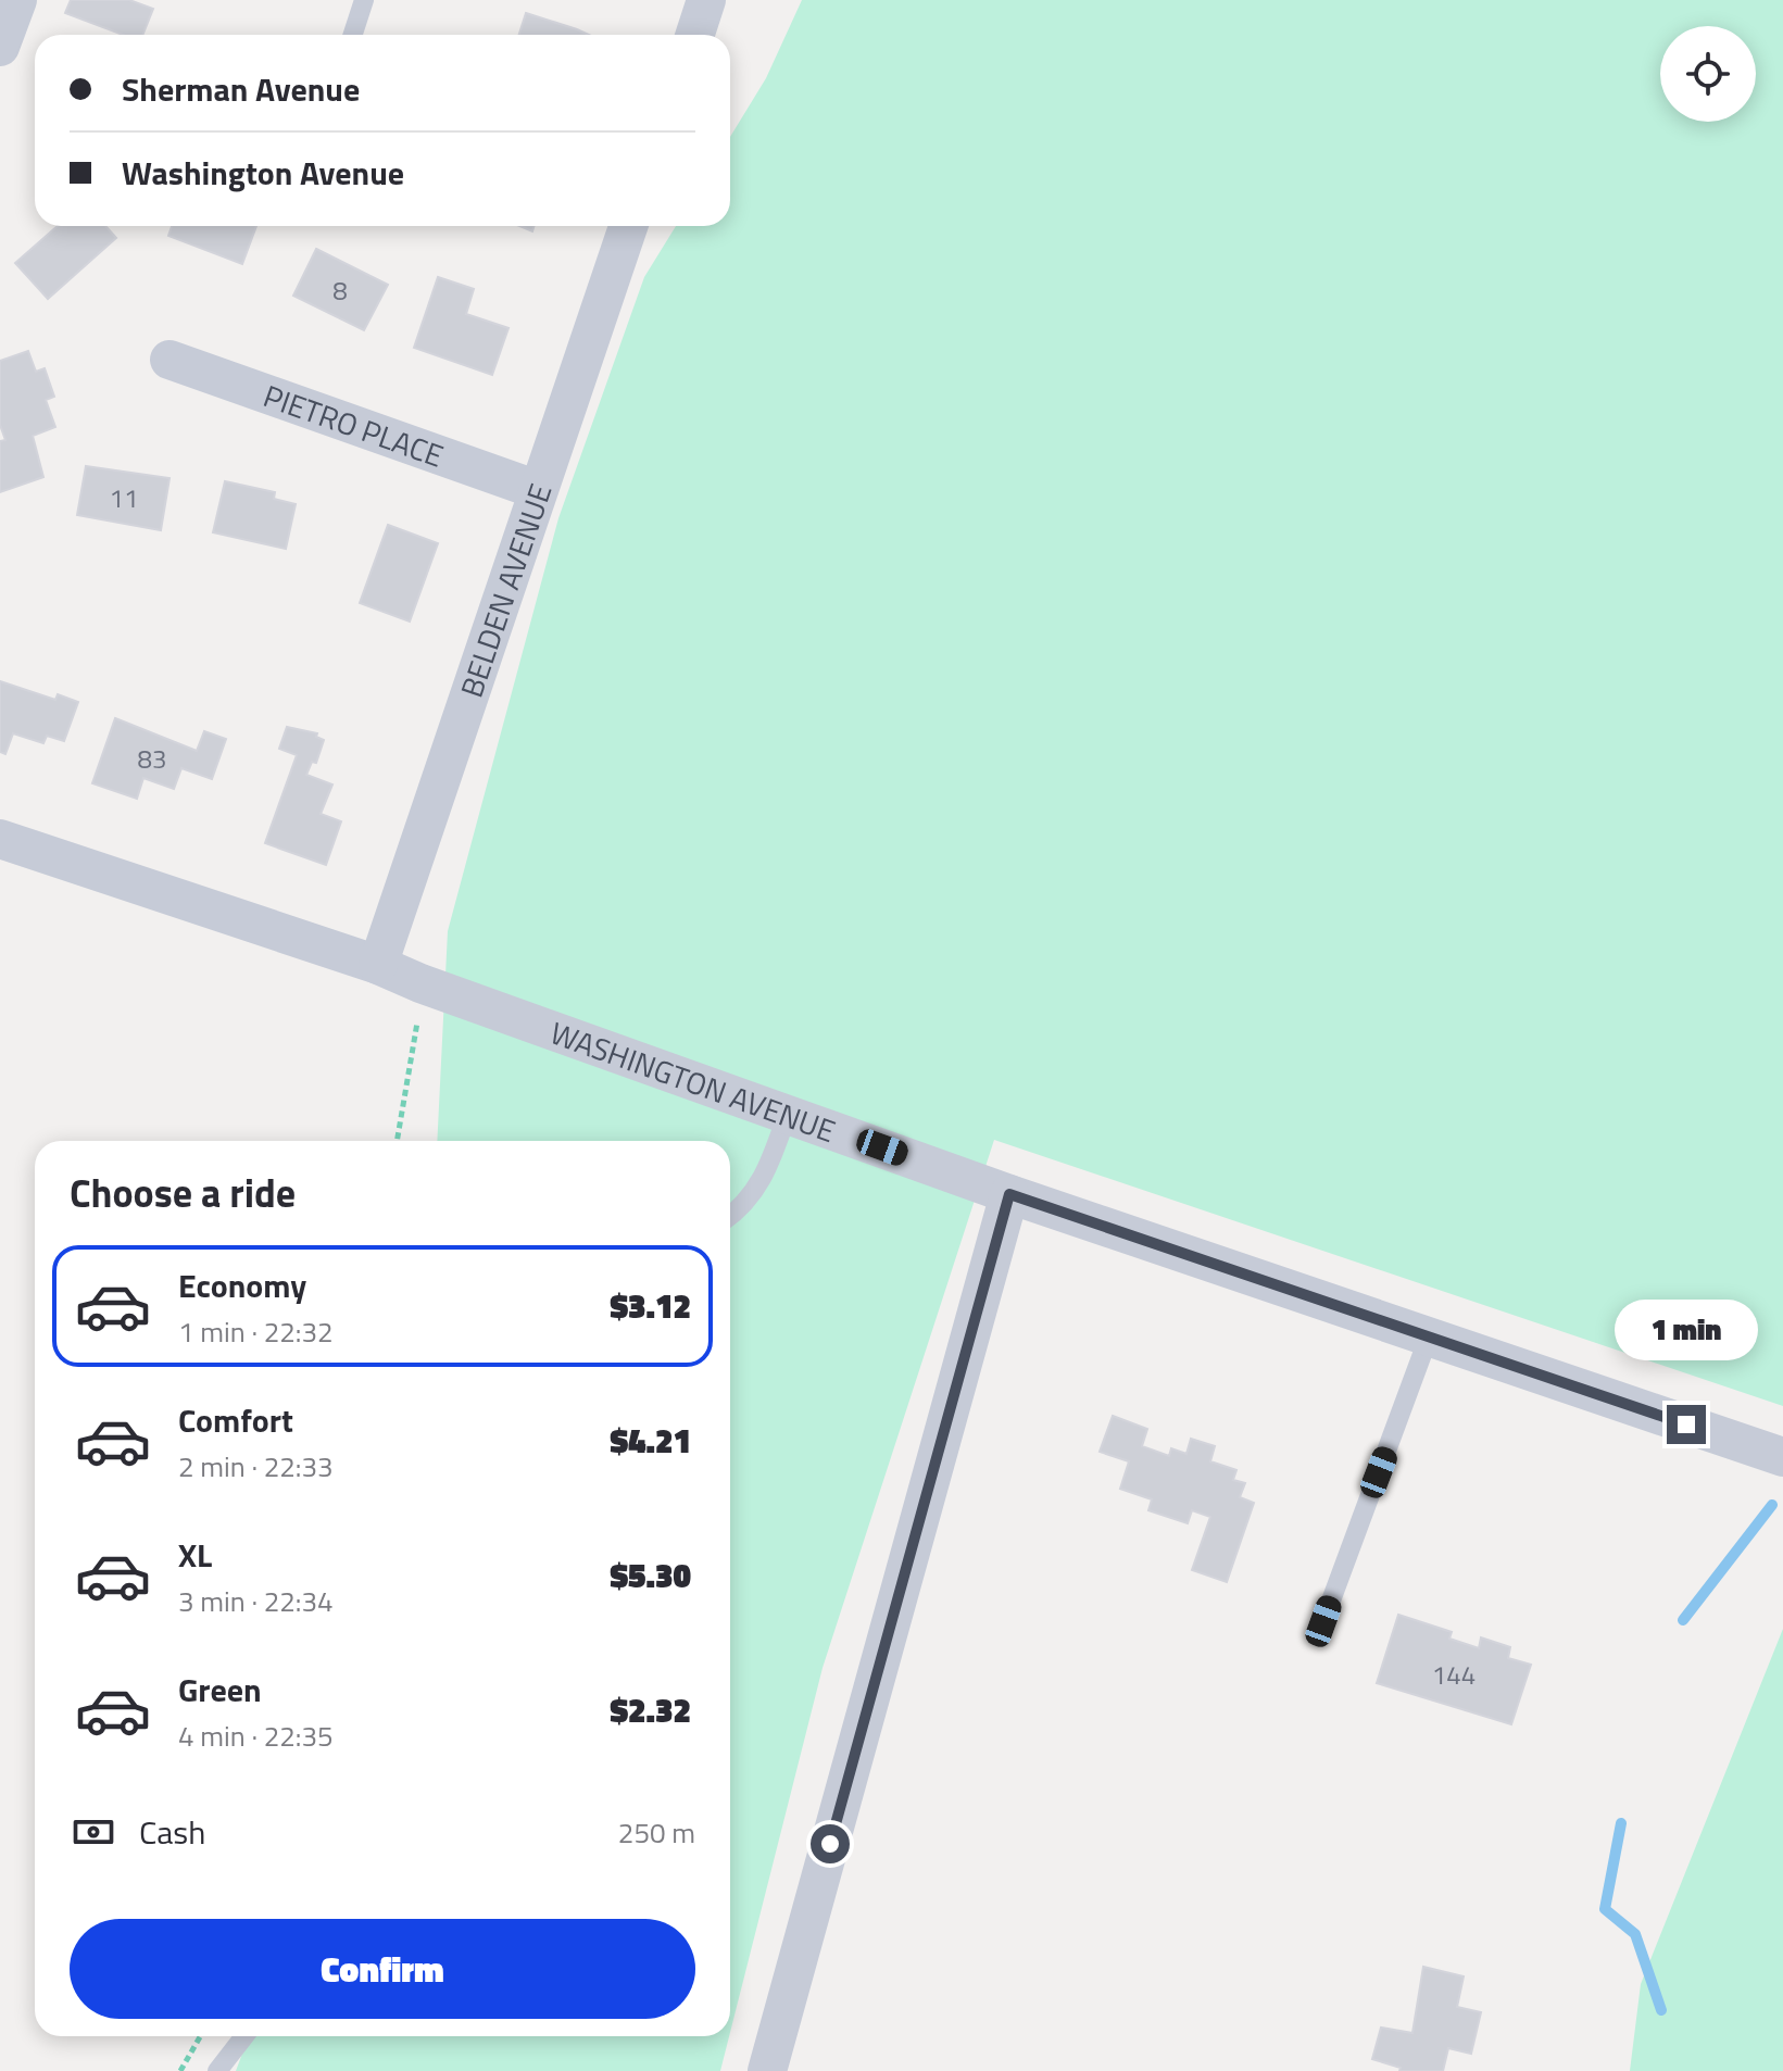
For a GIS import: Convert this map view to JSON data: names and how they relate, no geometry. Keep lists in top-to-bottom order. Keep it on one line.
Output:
{"streets":{"street":["PIETRO PLACE","BELDEN AVENUE","WASHINGTON AVENUE"]},"crossings":[["PIETRO PLACE","BELDEN AVENUE"],["BELDEN AVENUE","WASHINGTON AVENUE"]],"house_numbers":["8","11","83","144"],"page":{"banner":["Sherman Avenue","Washington Avenue"],"heading":"Choose a ride","list":[{"name":"Economy","note":"1 min · 22:32","value":"$3.12"},{"name":"Comfort","note":"2 min · 22:33","value":"$4.21"},{"name":"XL","note":"3 min · 22:34","value":"$5.30"},{"name":"Green","note":"4 min · 22:35","value":"$2.32"}],"bubble":"1 min","pay":["Cash","250 m"],"buttons":"Confirm"}}
